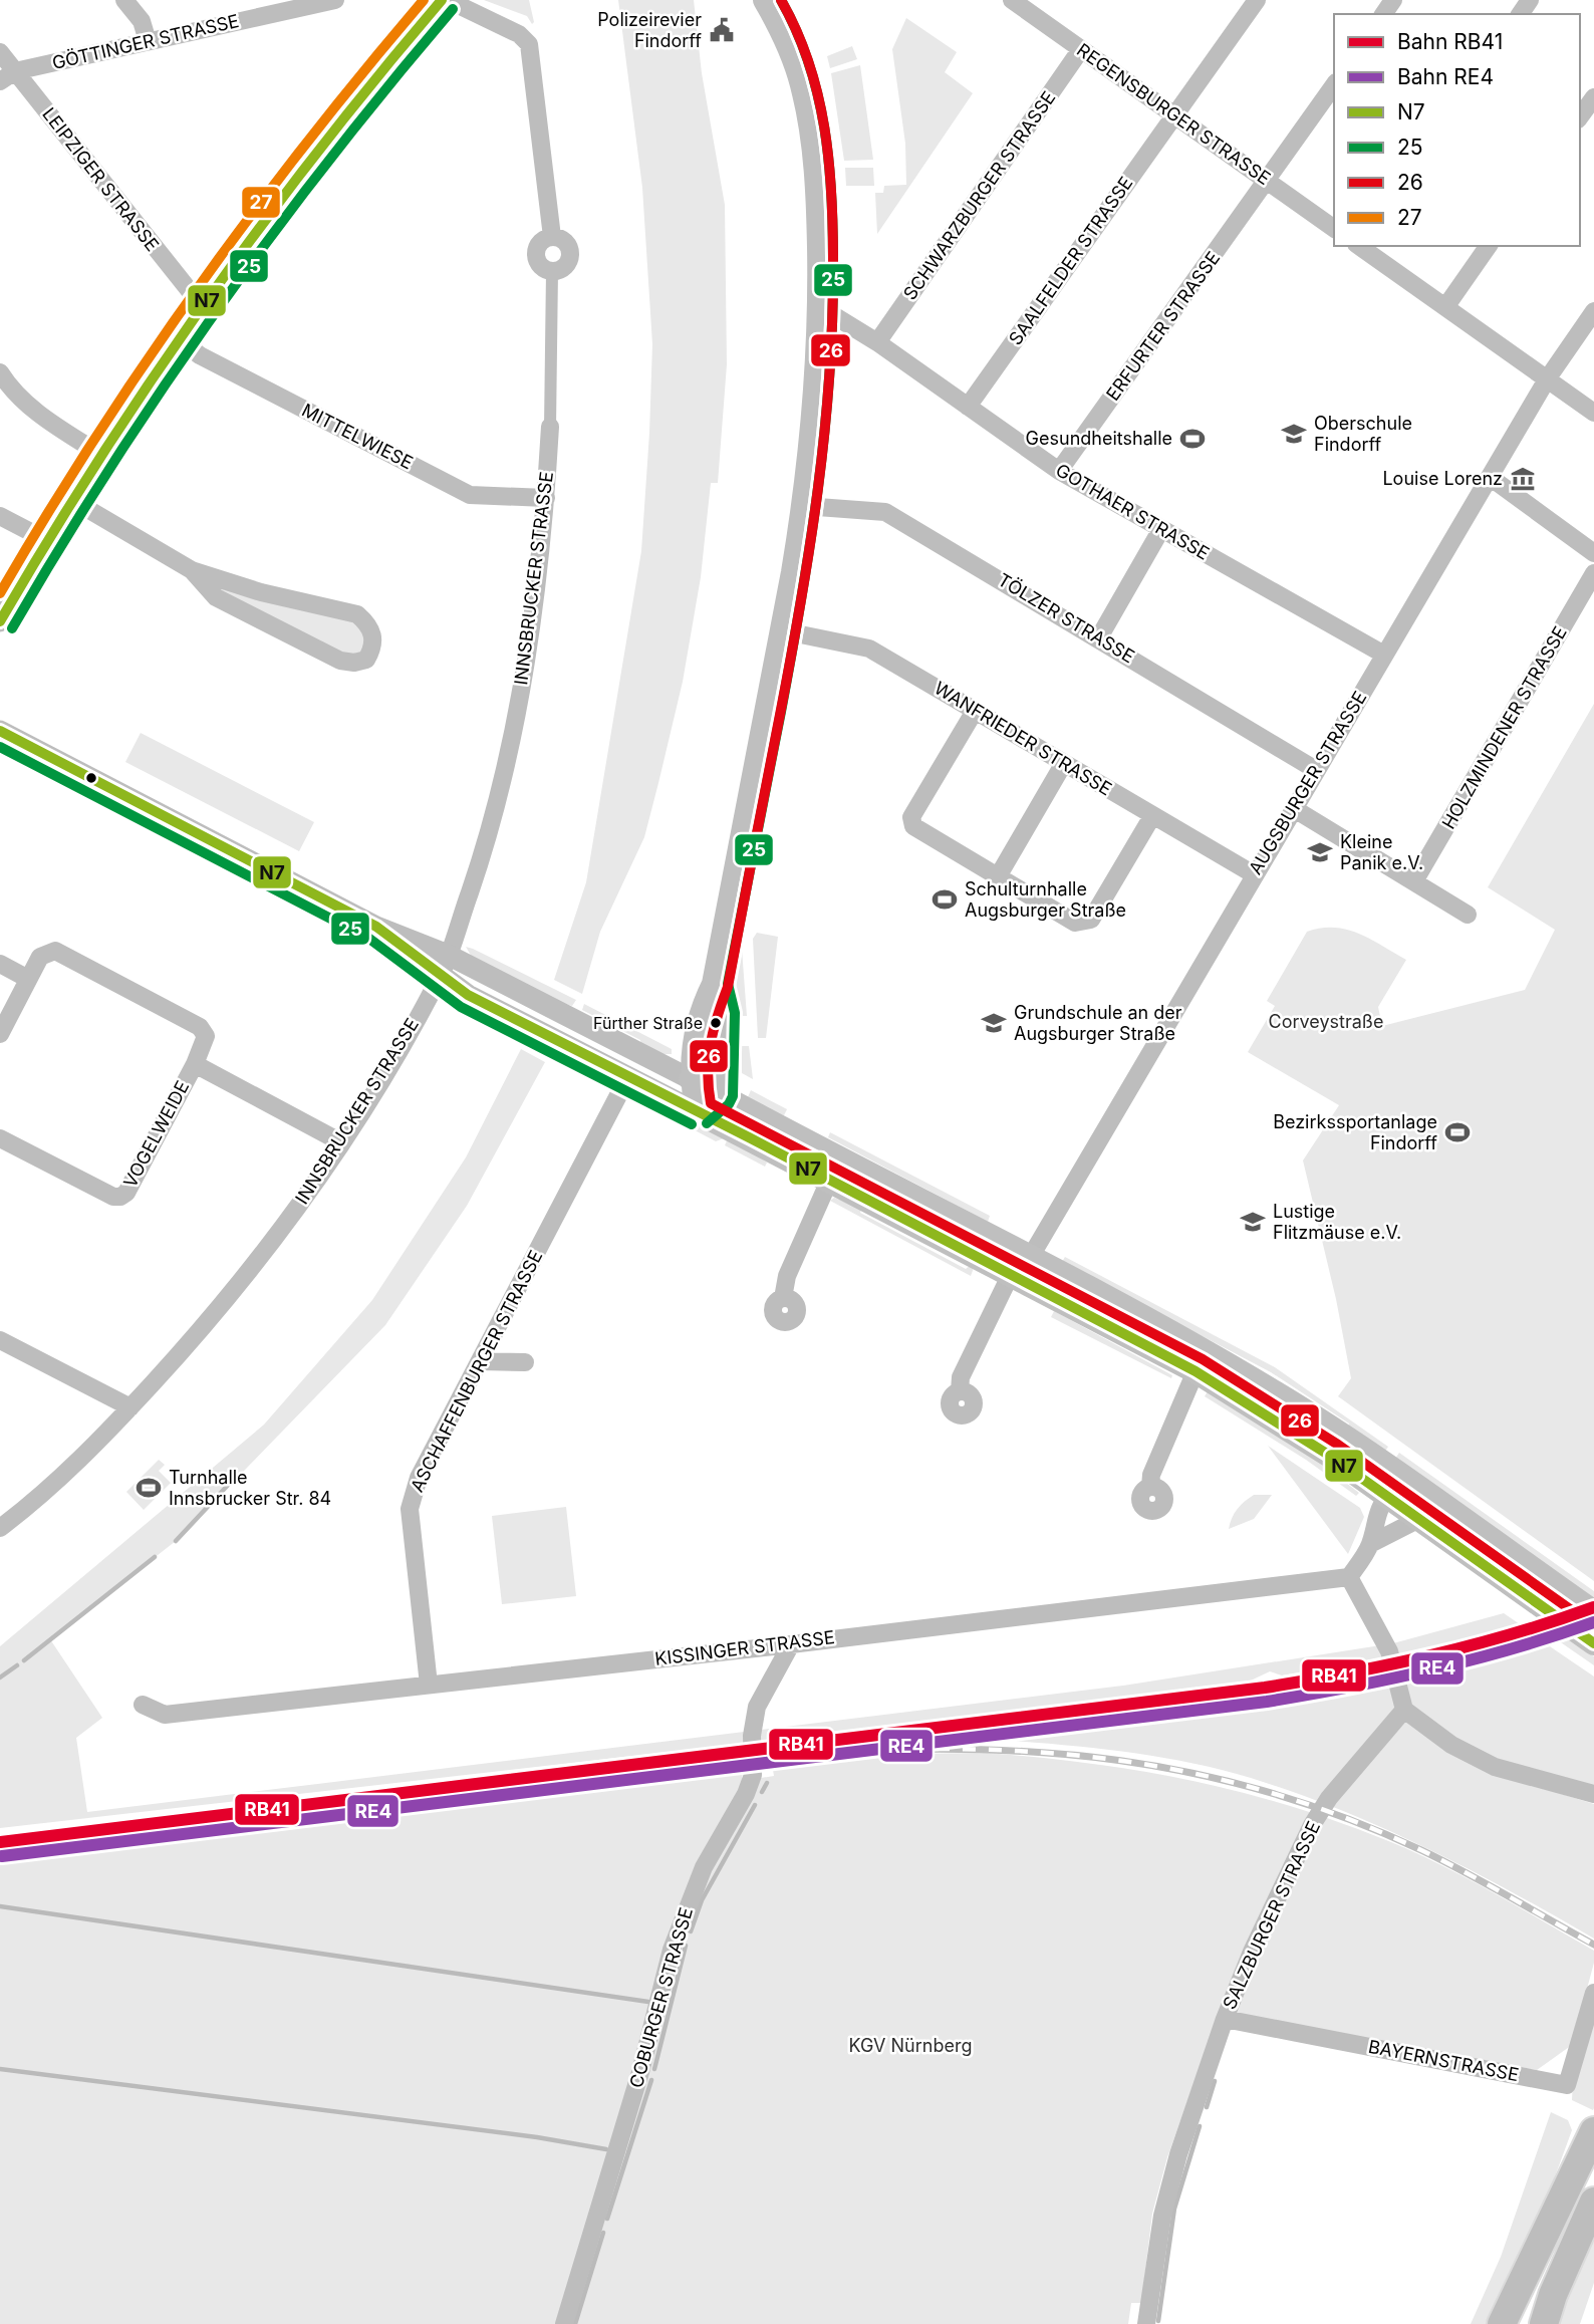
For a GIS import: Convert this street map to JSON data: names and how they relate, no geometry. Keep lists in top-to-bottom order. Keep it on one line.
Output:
{"streets":{"street":["GÖTTINGER STRASSE","REGENSBURGER STRASSE","LEIPZIGER STRASSE","SCHWARZBURGER STRASSE","SAALFELDER STRASSE","ERFURTER STRASSE","MITTELWIESE","GOTHAER STRASSE","INNSBRUCKER STRASSE","TÖLZER STRASSE","HOLZMINDENER STRASSE","WANFRIEDER STRASSE","AUGSBURGER STRASSE","VOGELWEIDE","ASCHAFFENBURGER STRASSE","KISSINGER STRASSE","SALZBURGER STRASSE","COBURGER STRASSE","BAYERNSTRASSE"]},"crossings":[["GÖTTINGER STRASSE","LEIPZIGER STRASSE"],["REGENSBURGER STRASSE","SCHWARZBURGER STRASSE"],["REGENSBURGER STRASSE","SAALFELDER STRASSE"],["REGENSBURGER STRASSE","ERFURTER STRASSE"],["SCHWARZBURGER STRASSE","GOTHAER STRASSE"],["SAALFELDER STRASSE","GOTHAER STRASSE"],["ERFURTER STRASSE","GOTHAER STRASSE"],["MITTELWIESE","INNSBRUCKER STRASSE"],["GOTHAER STRASSE","AUGSBURGER STRASSE"],["TÖLZER STRASSE","AUGSBURGER STRASSE"],["WANFRIEDER STRASSE","AUGSBURGER STRASSE"],["ASCHAFFENBURGER STRASSE","KISSINGER STRASSE"],["KISSINGER STRASSE","COBURGER STRASSE"],["SALZBURGER STRASSE","BAYERNSTRASSE"]],"parks":["Corveystraße","KGV Nürnberg"],"places":{"public building":["Polizeirevier Findorff"],"school or university":["Oberschule Findorff","Kleine Panik e.V.","Grundschule an der Augsburger Straße","Lustige Flitzmäuse e.V."],"sports":["Gesundheitshalle","Schulturnhalle Augsburger Straße","Bezirkssportanlage Findorff","Turnhalle Innsbrucker Str. 84"],"museum":["Louise Lorenz"],"other":["Fürther Straße"]},"lines":["transit line N7","transit line 25","transit line 26","transit line 27","rail line RB41","rail line RE4"],"legend":["Bahn RB41","Bahn RE4","N7","25","26","27"]}
